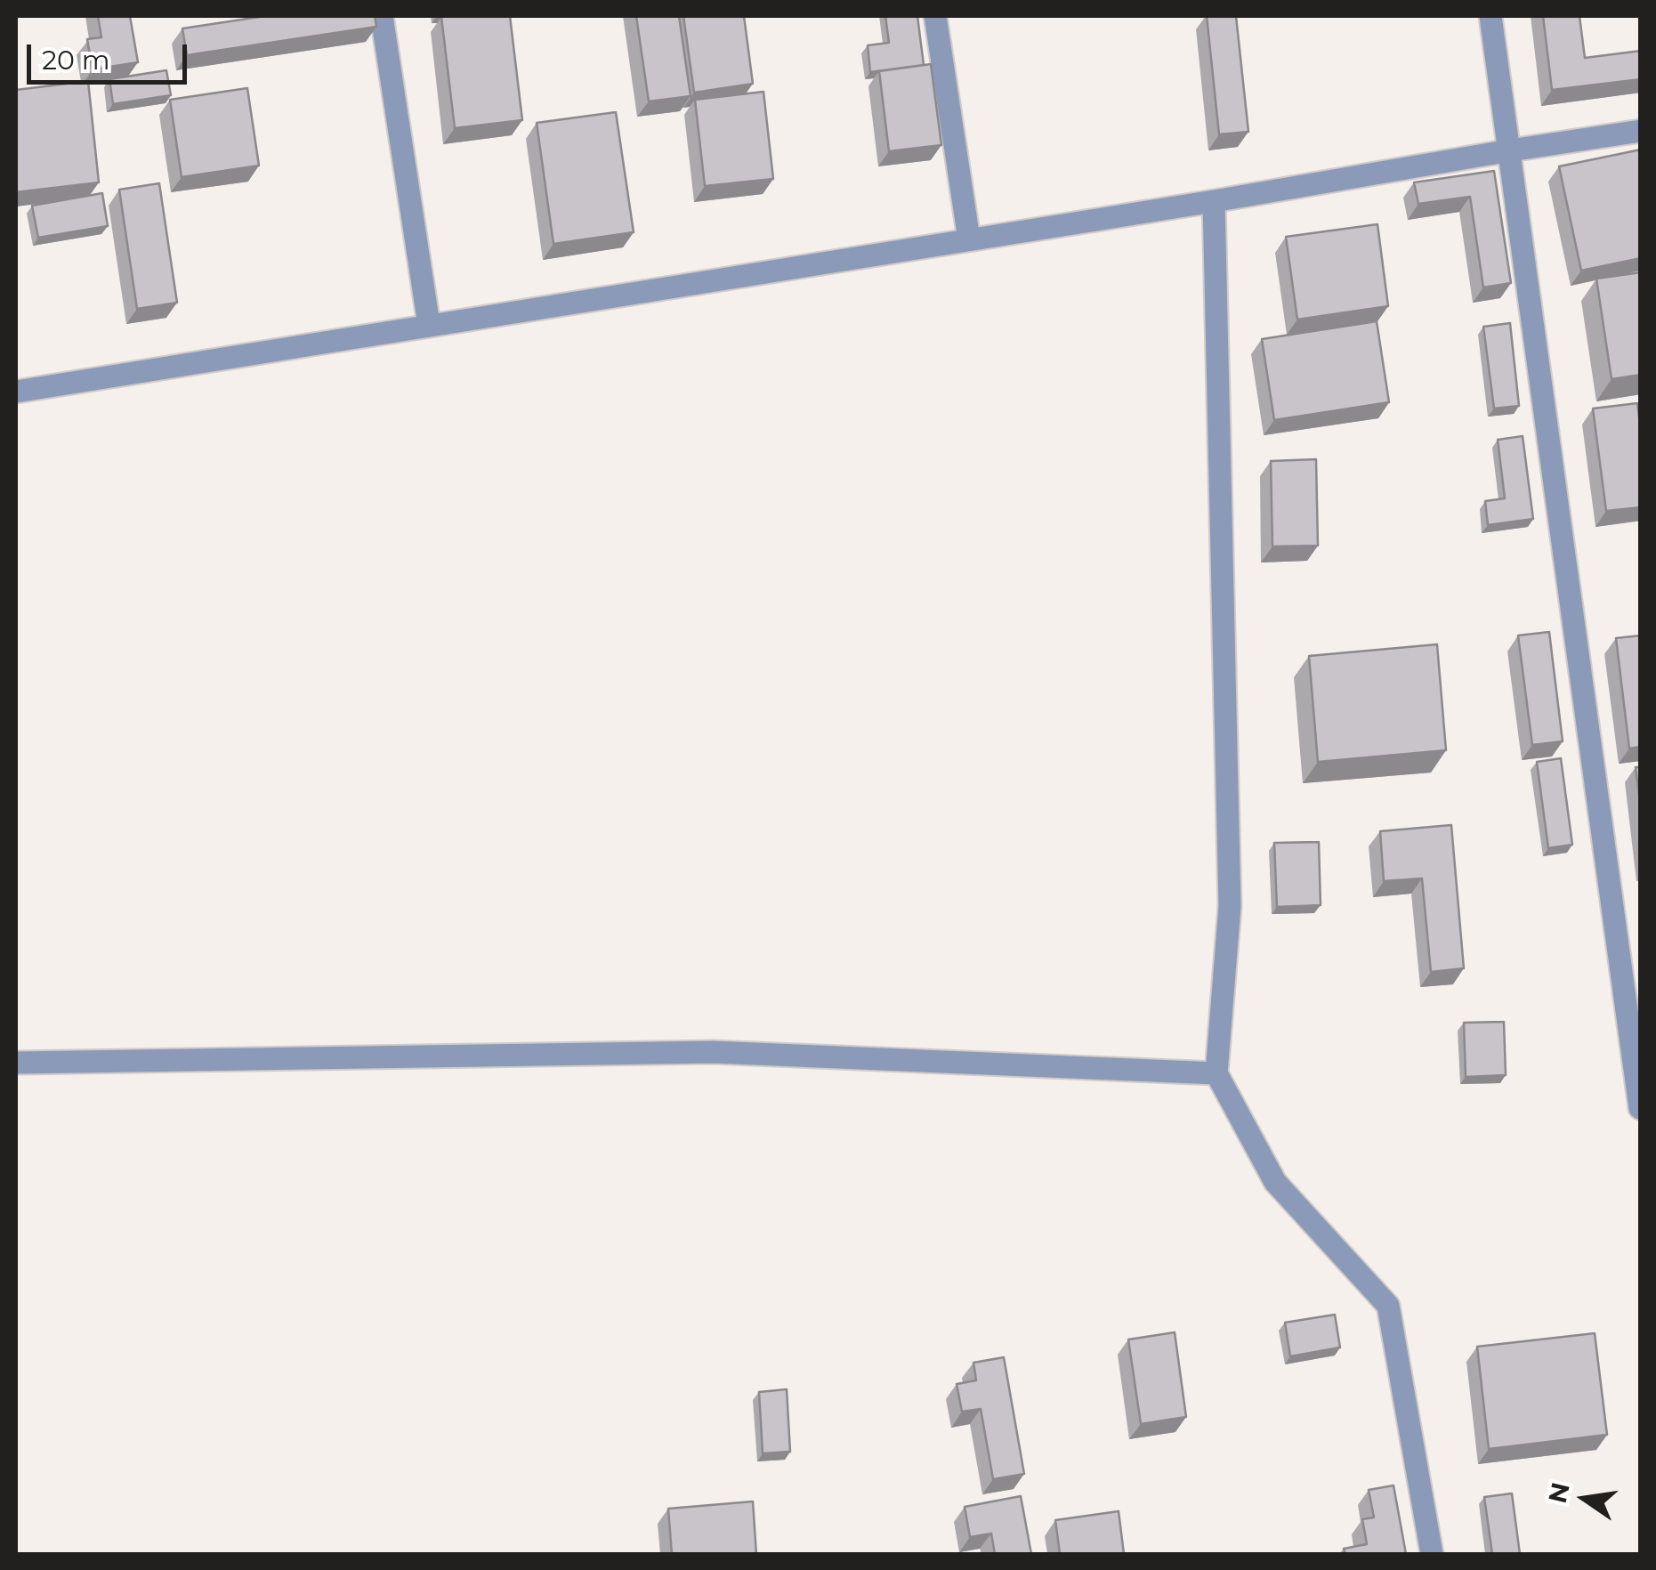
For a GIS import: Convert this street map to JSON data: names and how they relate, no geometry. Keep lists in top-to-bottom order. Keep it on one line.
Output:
{"scale_bar":"20 m","north":"left"}
